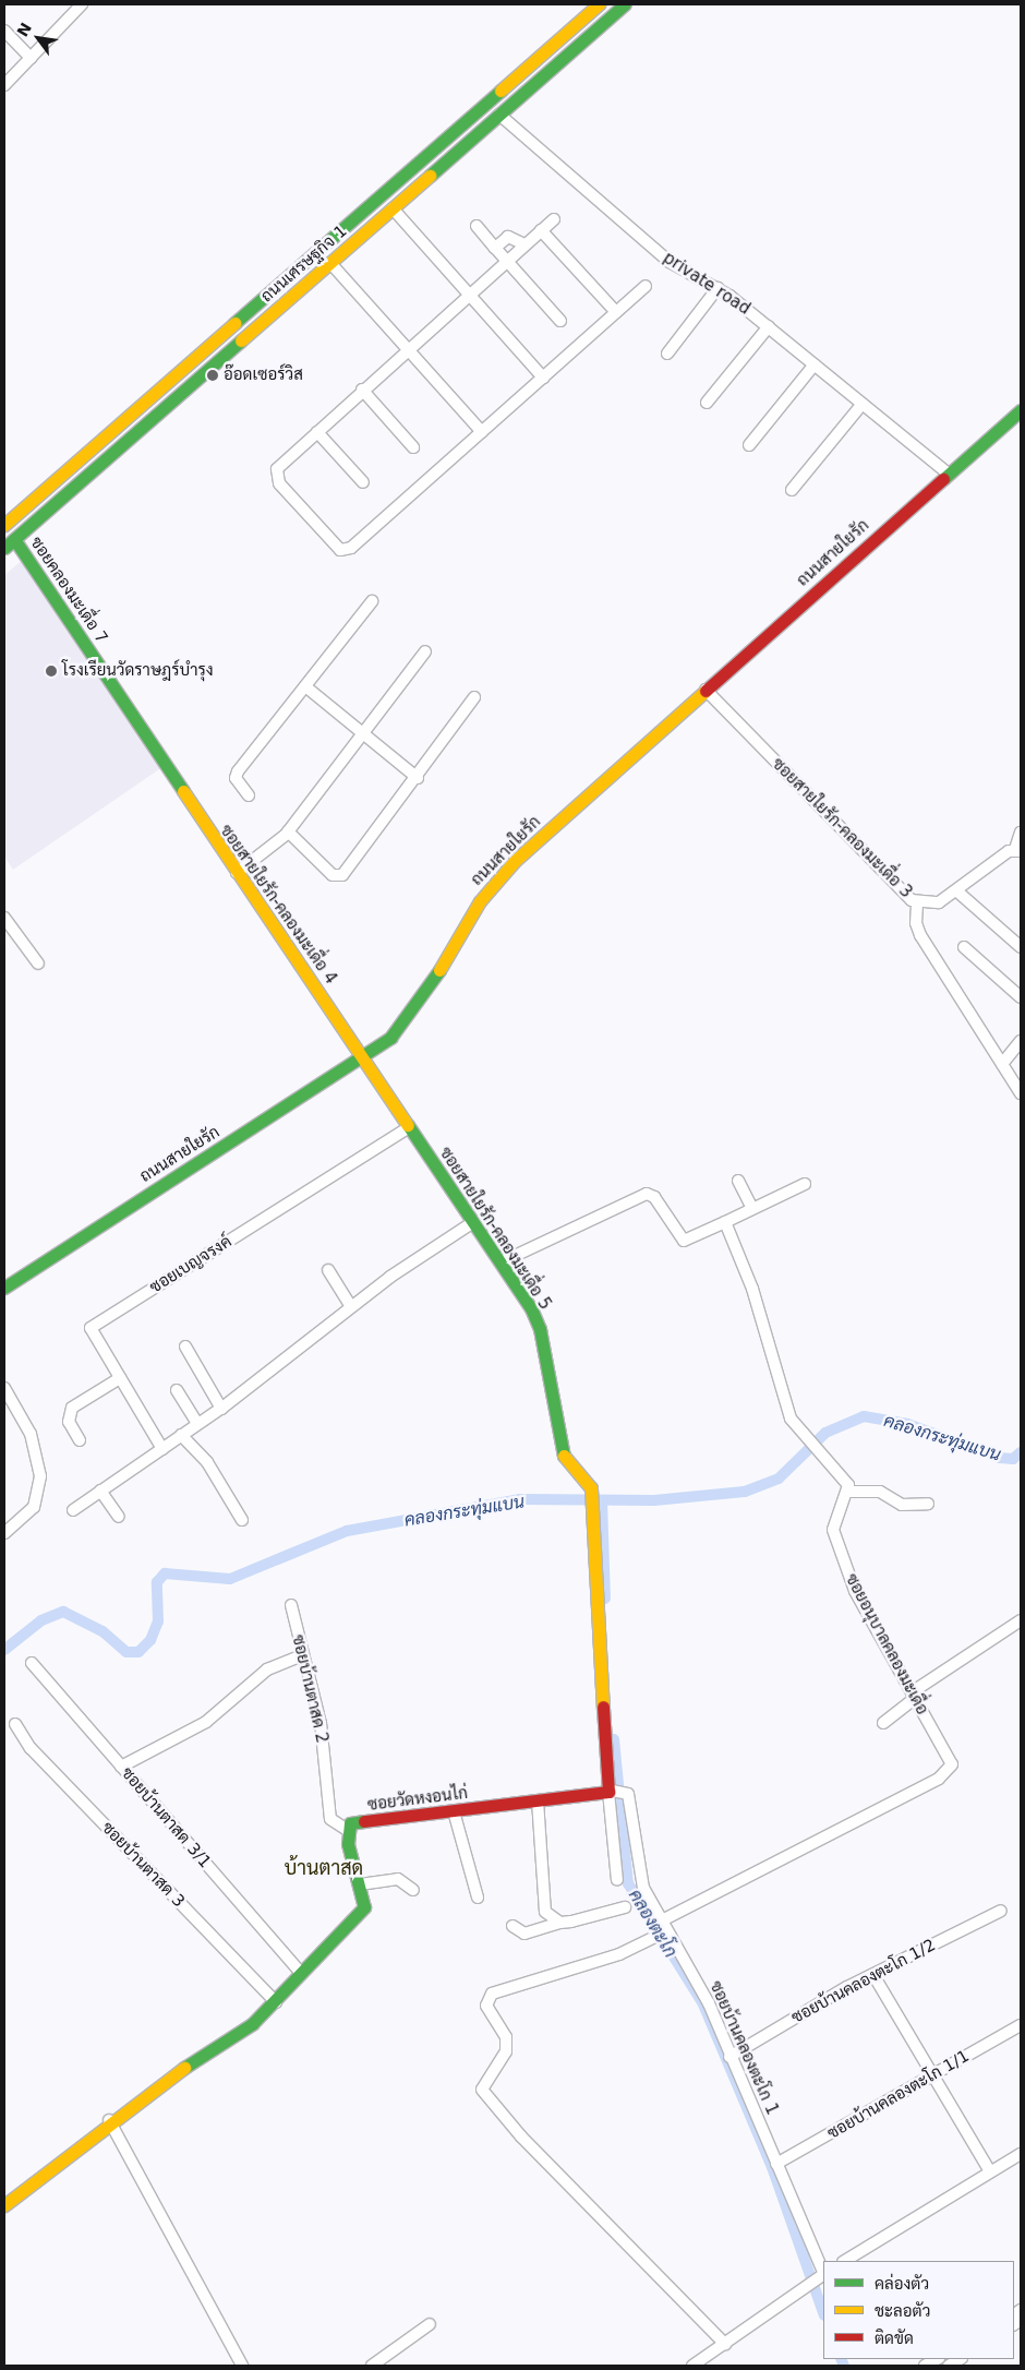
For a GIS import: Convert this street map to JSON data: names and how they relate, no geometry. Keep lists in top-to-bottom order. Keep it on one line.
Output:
{"streets":{"street":["ถนนเศรษฐกิจ 1","private road","ถนนสายใยรัก","ซอยคลองมะเดื่อ 7","ซอยสายใยรัก-คลองมะเดื่อ 3","ซอยสายใยรัก-คลองมะเดื่อ 4","ซอยสายใยรัก-คลองมะเดื่อ 5","ซอยเบญจรงค์","ซอยอนุบาลคลองมะเดื่อ","ซอยบ้านตาสด 2","ซอยวัดหงอนไก่","ซอยบ้านตาสด 3/1","ซอยบ้านตาสด 3","ซอยบ้านคลองตะโก 1/2","ซอยบ้านคลองตะโก 1","ซอยบ้านคลองตะโก 1/1"]},"crossings":[["ถนนเศรษฐกิจ 1","private road"],["ถนนเศรษฐกิจ 1","ซอยคลองมะเดื่อ 7"],["private road","ถนนสายใยรัก"],["ถนนสายใยรัก","ซอยสายใยรัก-คลองมะเดื่อ 3"],["ถนนสายใยรัก","ซอยสายใยรัก-คลองมะเดื่อ 4"],["ถนนสายใยรัก","ซอยสายใยรัก-คลองมะเดื่อ 5"],["ซอยคลองมะเดื่อ 7","ซอยสายใยรัก-คลองมะเดื่อ 4"],["ซอยสายใยรัก-คลองมะเดื่อ 4","ซอยสายใยรัก-คลองมะเดื่อ 5"],["ซอยสายใยรัก-คลองมะเดื่อ 5","ซอยเบญจรงค์"],["ซอยสายใยรัก-คลองมะเดื่อ 5","ซอยวัดหงอนไก่"],["ซอยสายใยรัก-คลองมะเดื่อ 5","ซอยบ้านคลองตะโก 1"],["ซอยอนุบาลคลองมะเดื่อ","ซอยบ้านคลองตะโก 1"],["ซอยบ้านตาสด 2","ซอยวัดหงอนไก่"],["ซอยวัดหงอนไก่","ซอยบ้านคลองตะโก 1"],["ซอยบ้านคลองตะโก 1/2","ซอยบ้านคลองตะโก 1"],["ซอยบ้านคลองตะโก 1","ซอยบ้านคลองตะโก 1/1"]],"districts":["บ้านตาสด"],"water":["คลองกระทุ่มแบน","คลองตะโก"],"places":["อ๊อดเซอร์วิส","โรงเรียนวัดราษฎร์บํารุง"],"legend":["คล่องตัว","ชะลอตัว","ติดขัด"],"north":"top left"}
